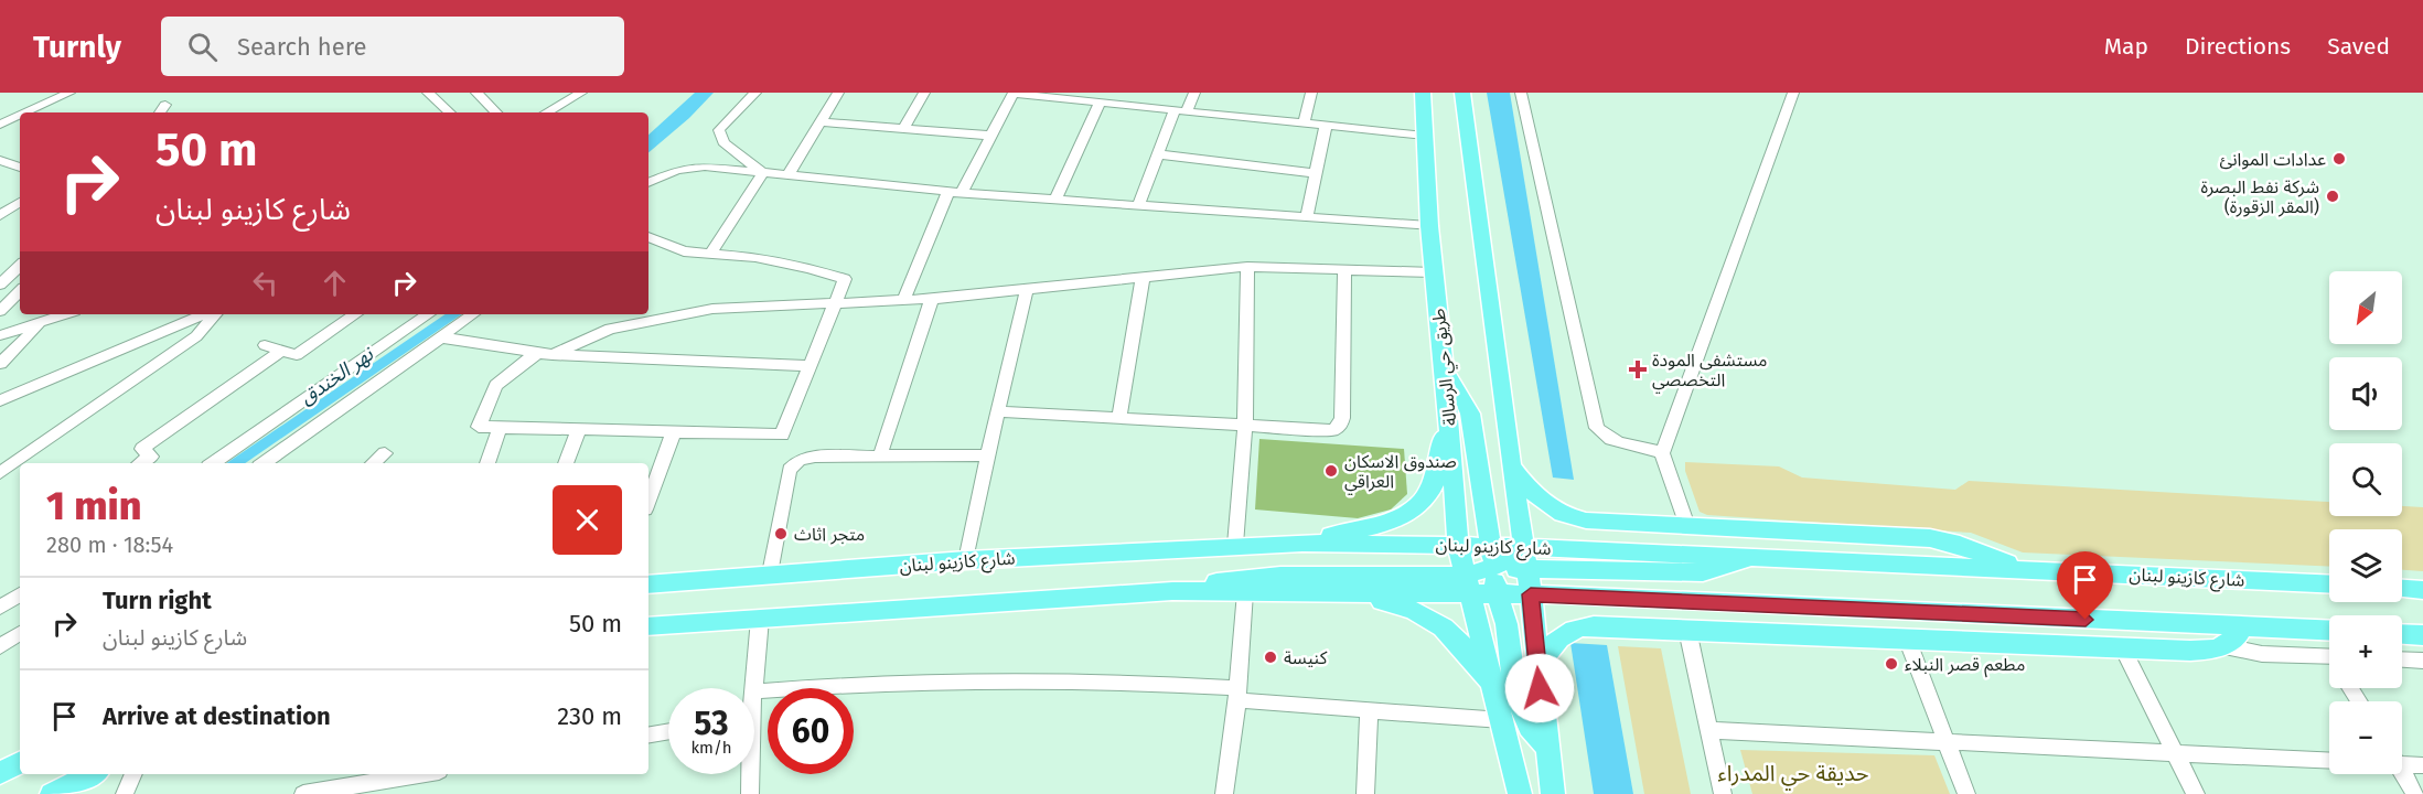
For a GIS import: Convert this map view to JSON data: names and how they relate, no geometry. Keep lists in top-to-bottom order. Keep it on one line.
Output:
{"streets":{"main road":["طريق حي الرسالة","شارع كازينو لبنان"]},"crossings":[["طريق حي الرسالة","شارع كازينو لبنان"]],"water":["نهر الخندق"],"parks":["حديقة حي المدراء"],"places":{"other":["عدادات الموانئ","شركة نفط البصرة (المقر الزقورة)","صندوق الاسكان العراقي","متجر اثاث","كنيسة","مطعم قصر النبلاء"],"health":["مستشفى المودة التخصصي"]},"north":"bottom left","page":{"header":"Turnly","search":"Search here","nav":["Map","Directions","Saved"],"turn":["50 m","شارع كازينو لبنان"],"map_buttons":["+","−"],"heading":["1 min","280 m · 18:54"],"list":[{"name":"Turn right","note":"شارع كازينو لبنان","value":"50 m"},{"name":"Arrive at destination","value":"230 m"}],"speed":"53 km/h","limit":"60"}}
